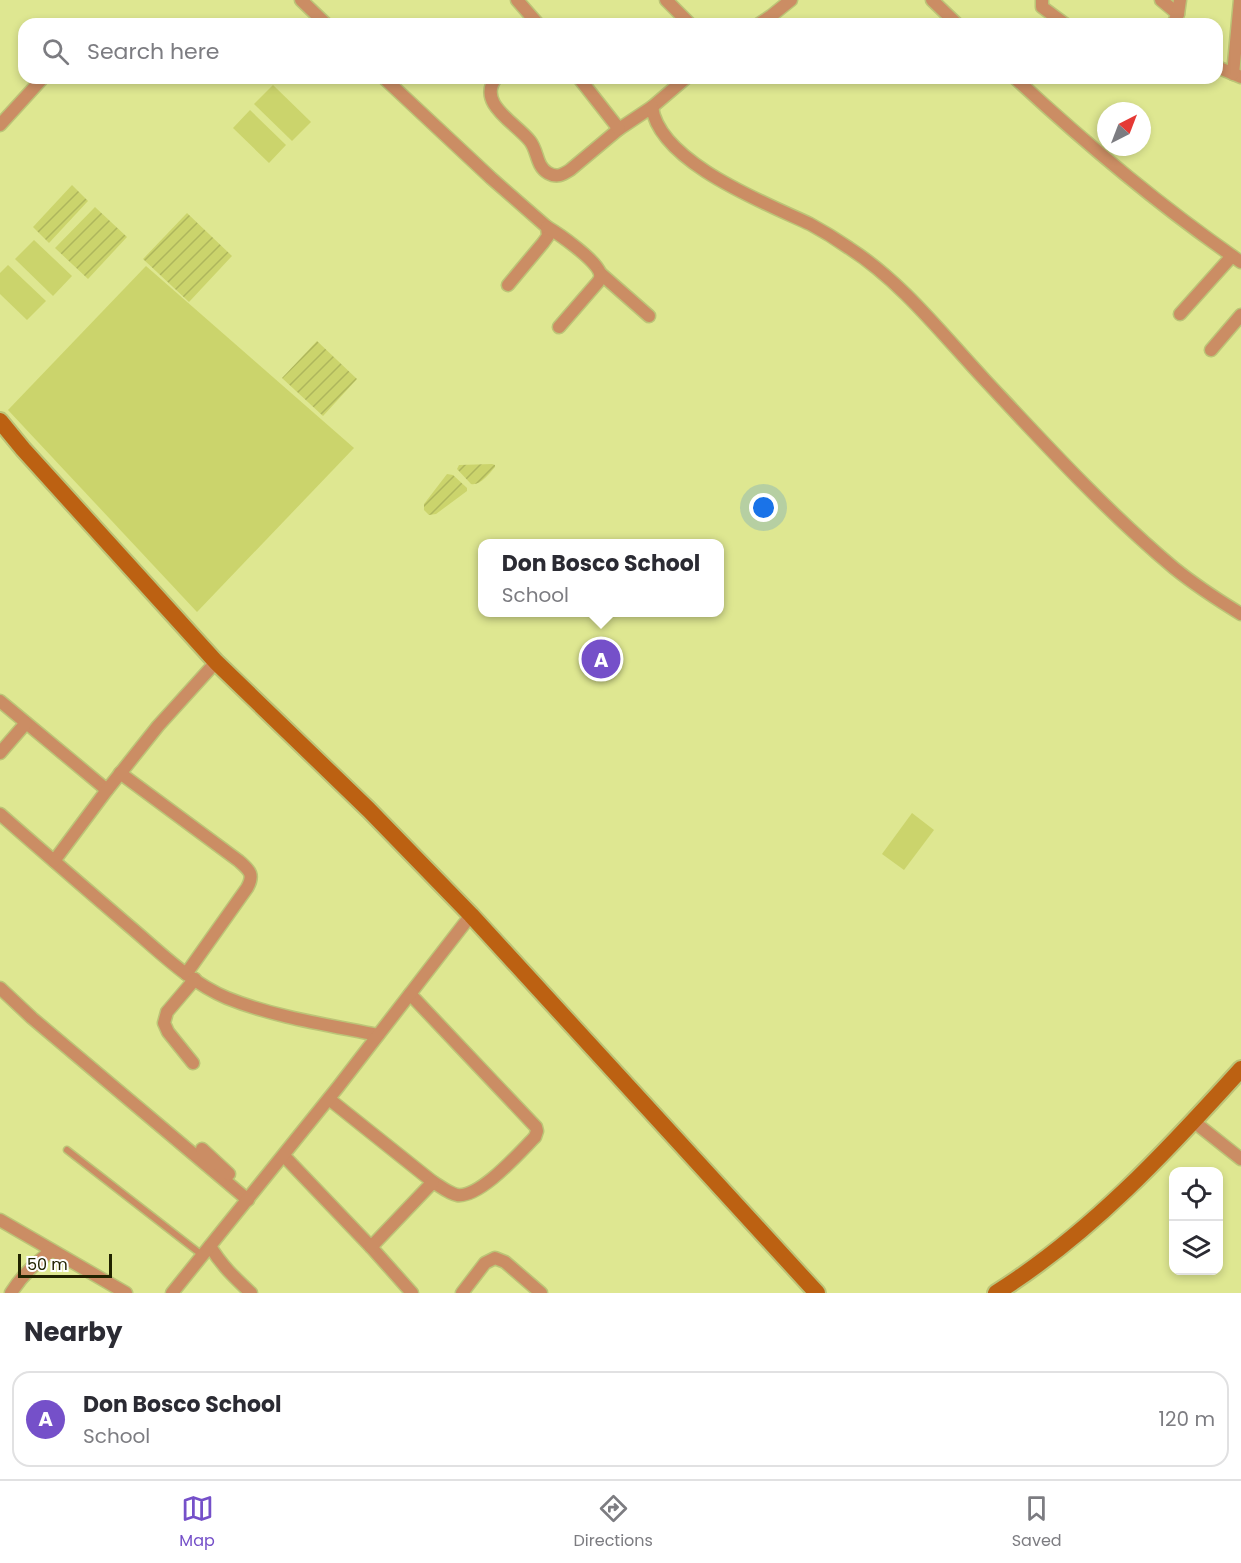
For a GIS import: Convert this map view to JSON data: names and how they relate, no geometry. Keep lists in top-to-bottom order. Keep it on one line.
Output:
{"scale_bar":"50 m","north":"top right","page":{"search":"Search here","popup":["Don Bosco School","School"],"pins":"A","scale":"50 m","heading":"Nearby","list":[{"mark":"A","name":"Don Bosco School","note":"School","value":"120 m"}],"nav":["Map","Directions","Saved"]}}
